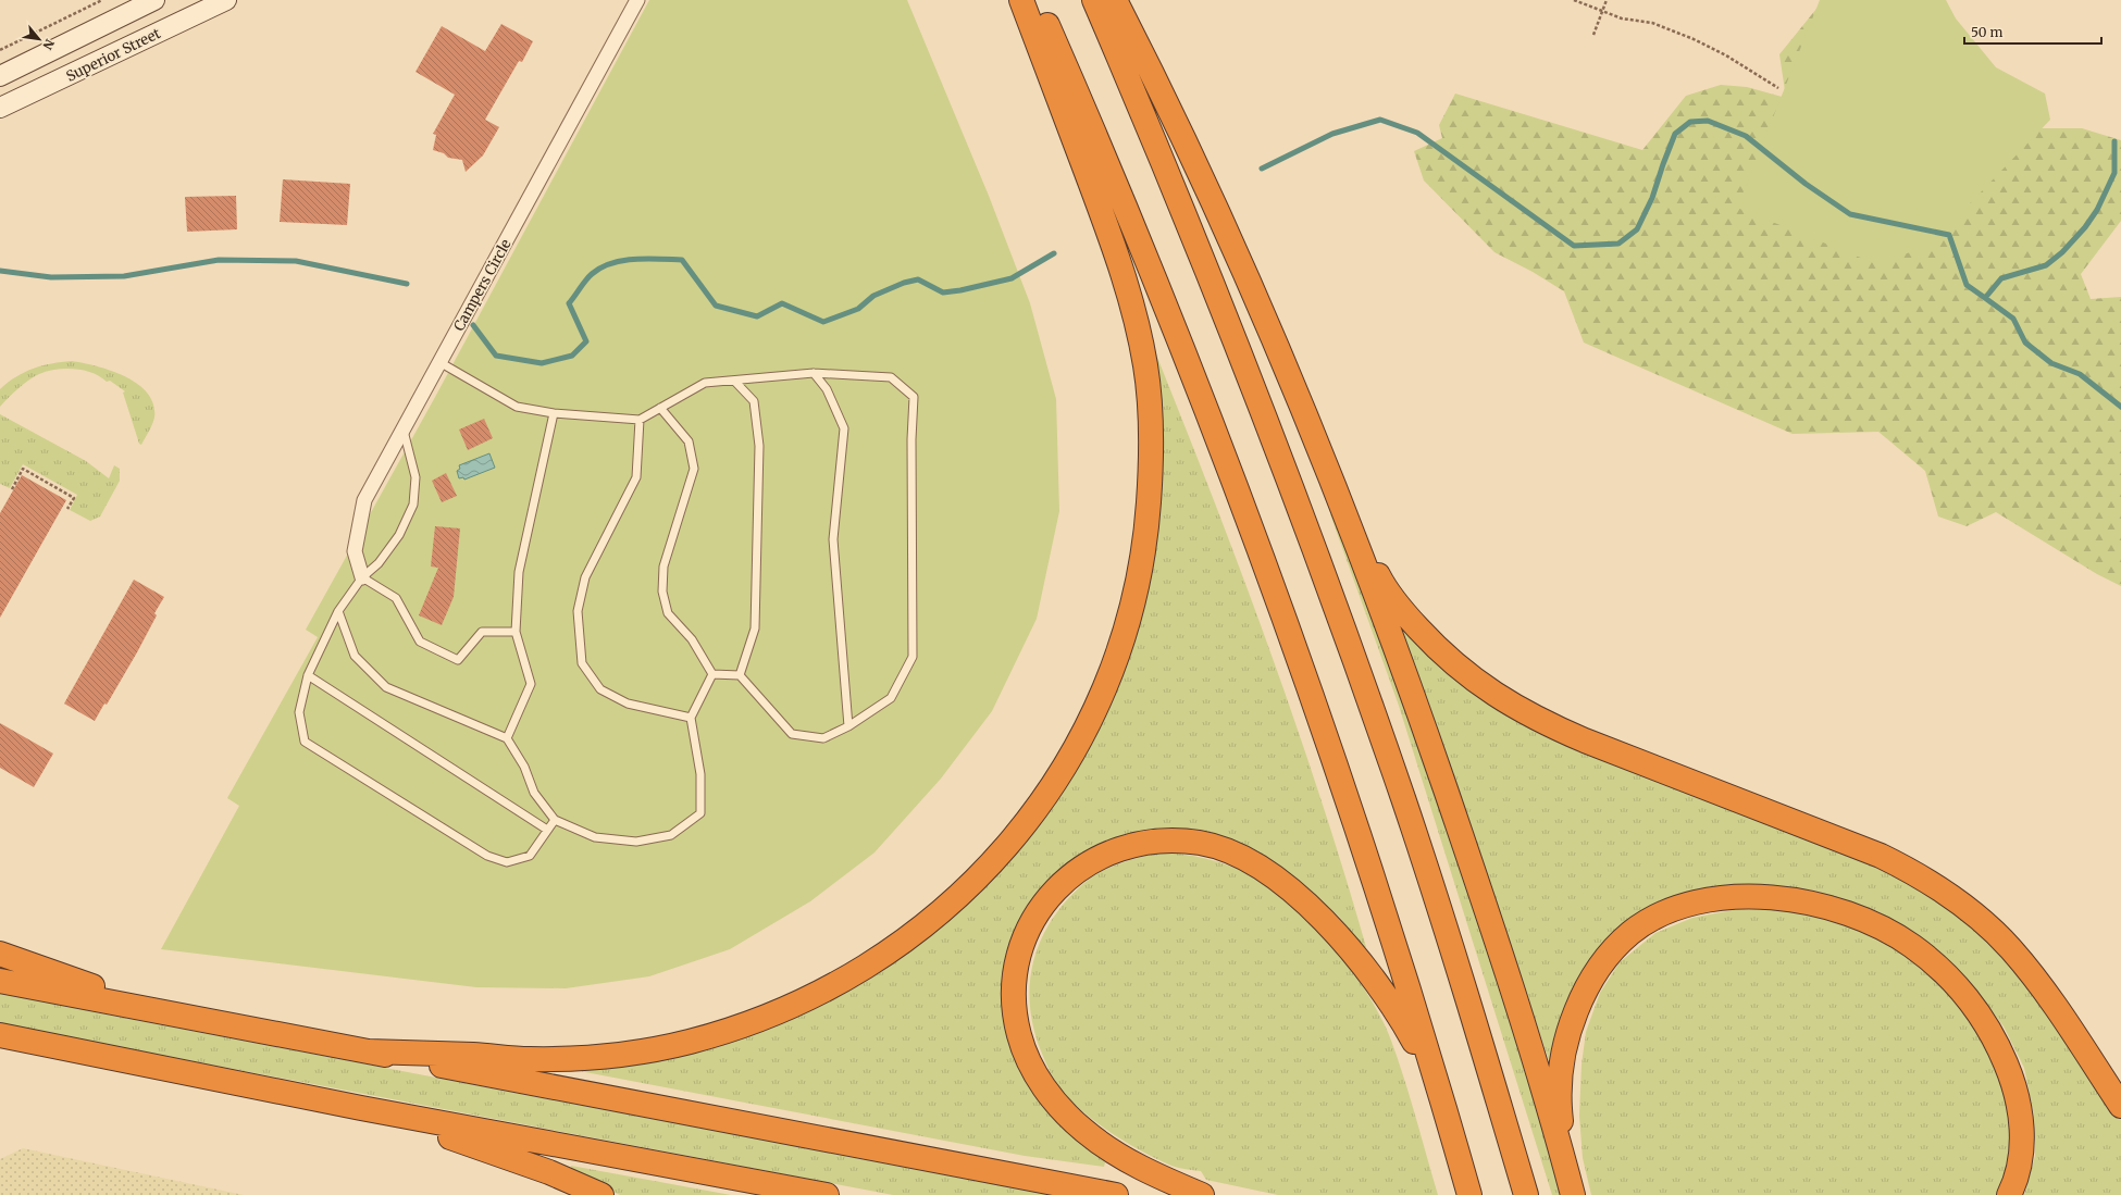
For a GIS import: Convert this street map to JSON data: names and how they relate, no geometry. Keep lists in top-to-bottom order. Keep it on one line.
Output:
{"streets":{"main road":["Superior Street"],"street":["Campers Circle"]},"scale_bar":"50 m","north":"bottom right"}
